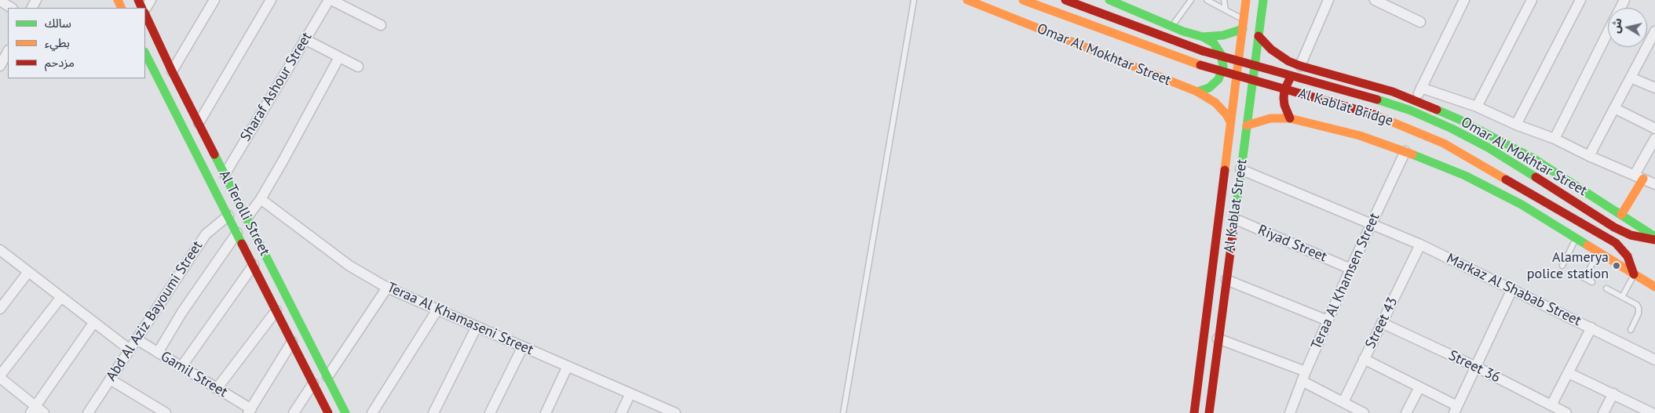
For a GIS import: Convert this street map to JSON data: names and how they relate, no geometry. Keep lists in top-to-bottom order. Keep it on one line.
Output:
{"streets":{"main road":["Omar Al Mokhtar Street","Al Kablat Bridge","Al Kablat Street","Al Terolli Street"],"street":["Sharaf Ashour Street","Riyad Street","Teraa Al Khamsen Street","Markaz Al Shabab Street","Abd Al Aziz Bayoumi Street","Teraa Al Khamaseni Street","Street 43","Street 36","Gamil Street"]},"crossings":[["Omar Al Mokhtar Street","Al Kablat Street"],["Sharaf Ashour Street","Al Terolli Street"],["Al Kablat Street","Riyad Street"],["Al Kablat Street","Markaz Al Shabab Street"],["Al Terolli Street","Abd Al Aziz Bayoumi Street"],["Riyad Street","Teraa Al Khamsen Street"],["Teraa Al Khamsen Street","Markaz Al Shabab Street"],["Markaz Al Shabab Street","Street 43"],["Abd Al Aziz Bayoumi Street","Gamil Street"],["Street 43","Street 36"]],"places":["Alamerya police station"],"legend":["سالك","بطيء","مزدحم"],"north":"left"}
